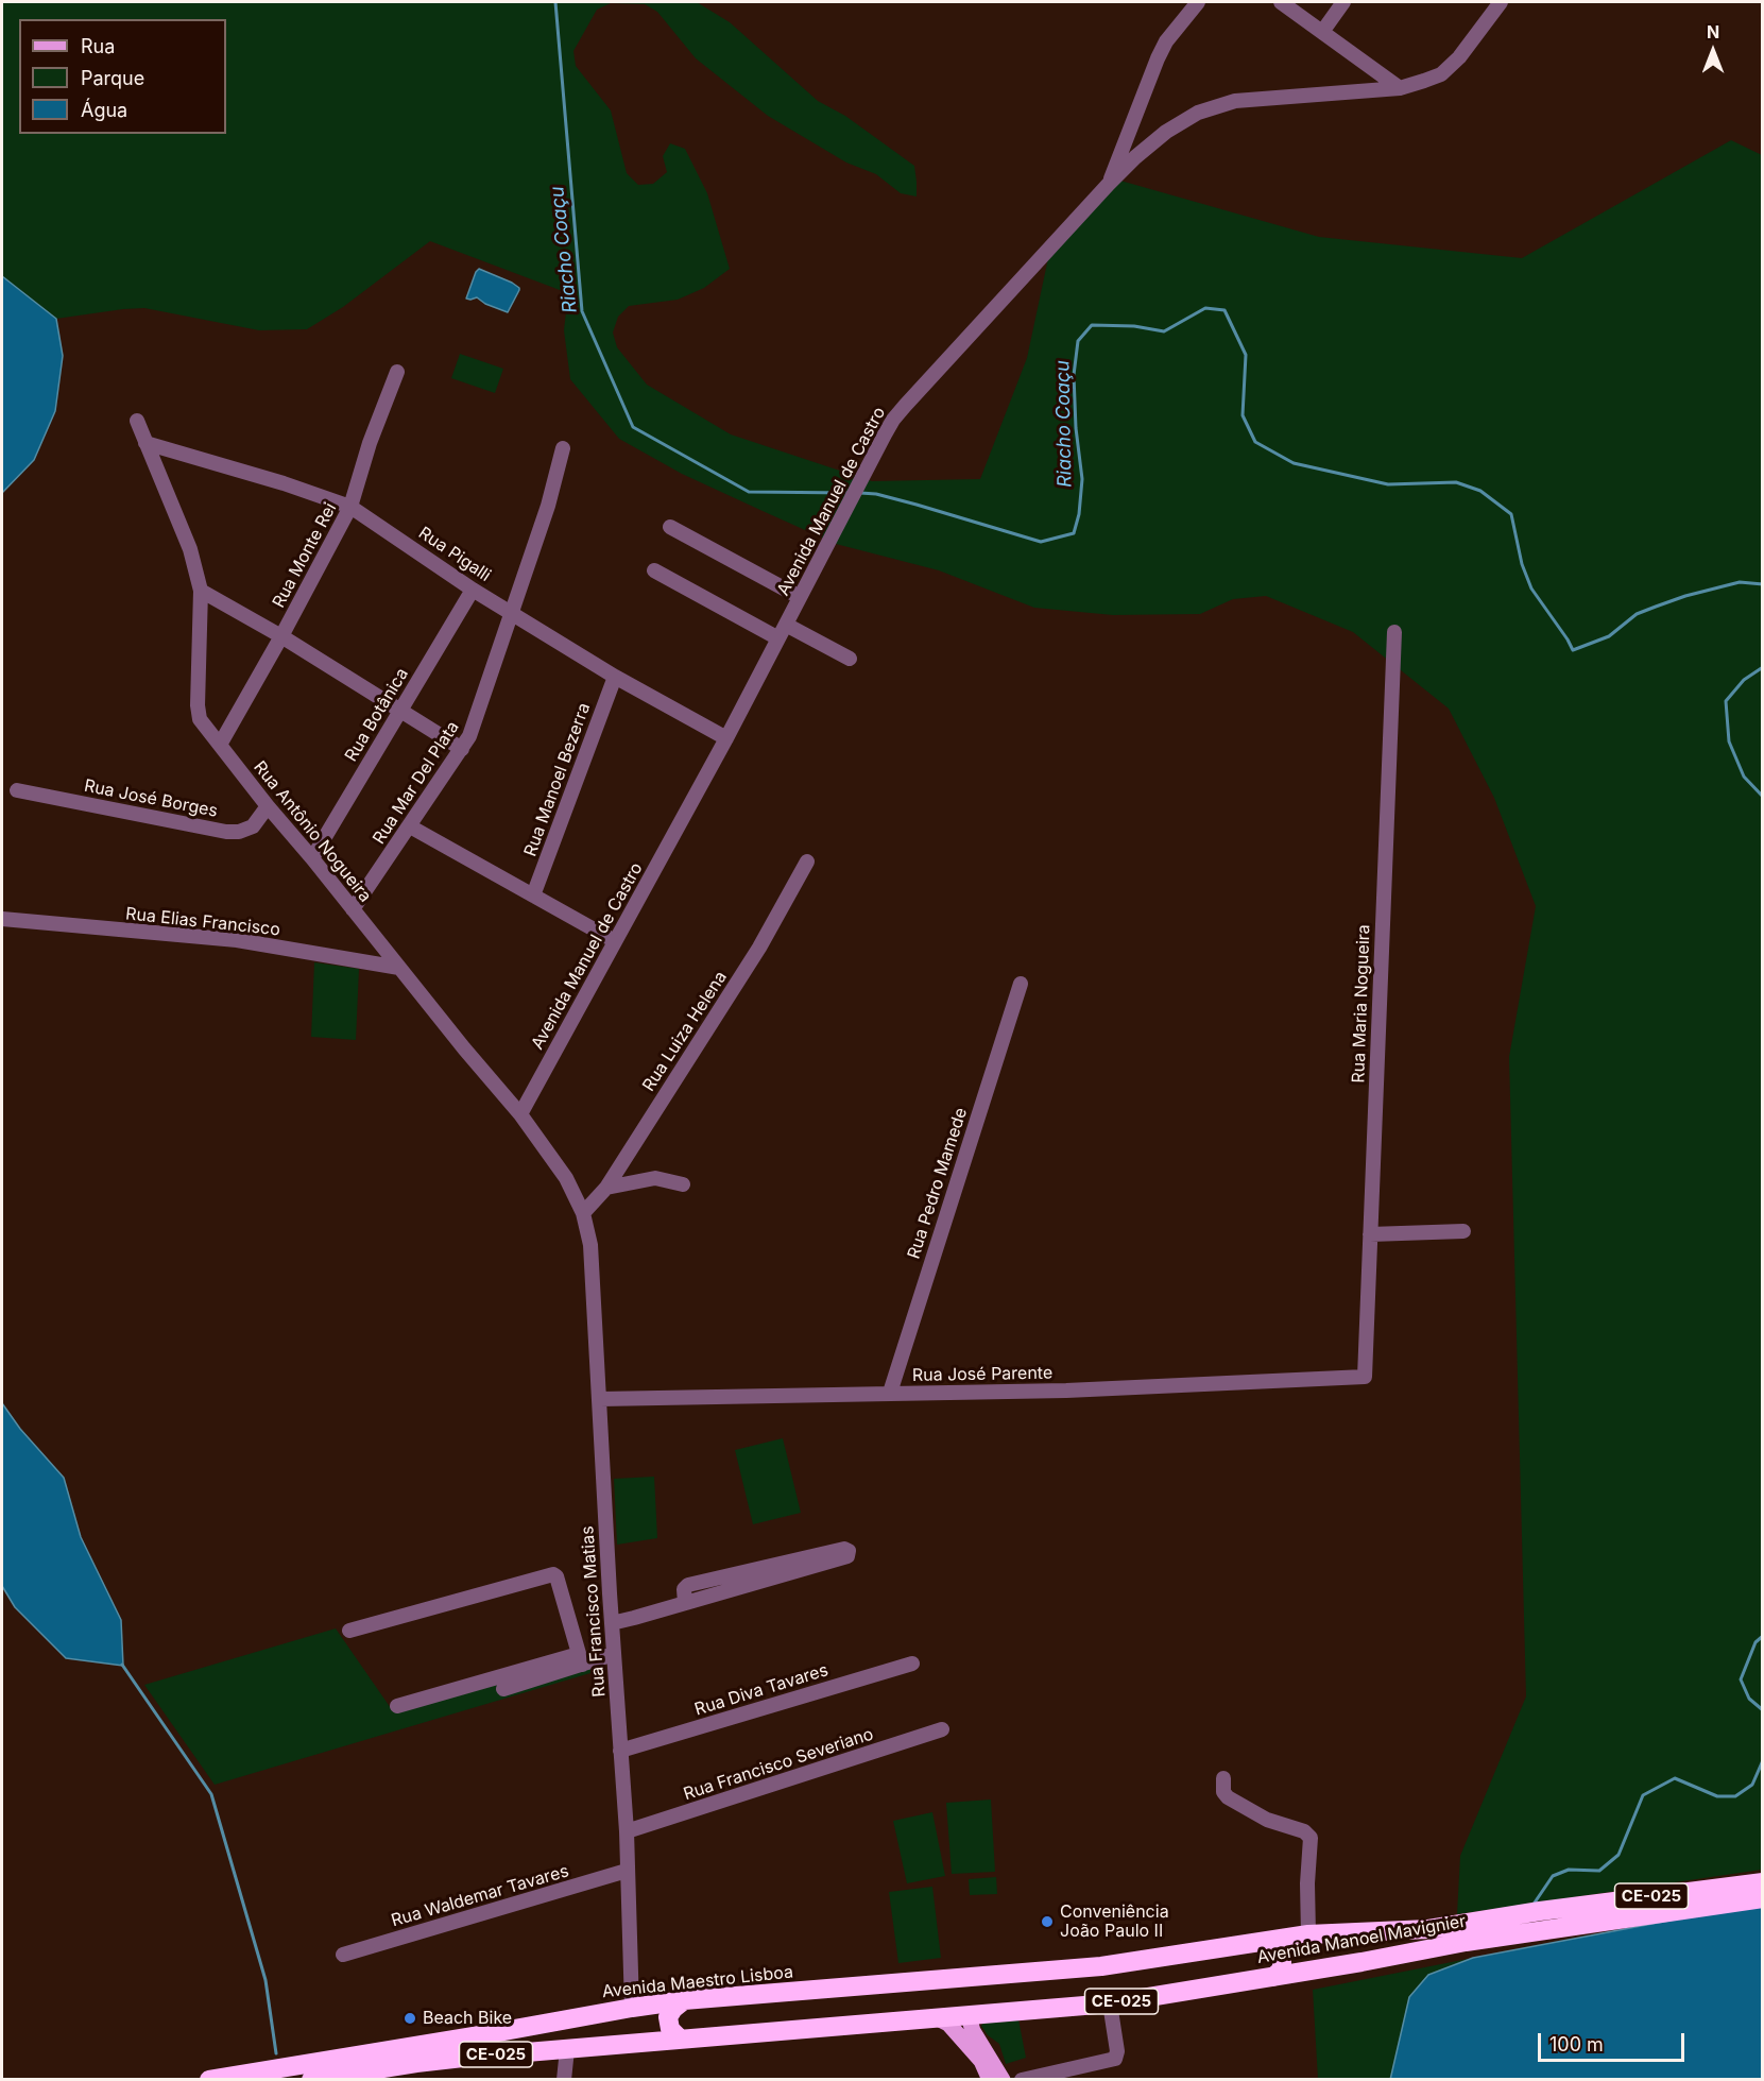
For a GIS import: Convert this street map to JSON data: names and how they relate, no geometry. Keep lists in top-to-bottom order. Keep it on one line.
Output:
{"streets":{"highway":["CE-025","Avenida Manoel Mavignier","Avenida Maestro Lisboa"],"street":["Avenida Manuel de Castro","Rua Pigalli","Rua Monte Rei","Rua Botânica","Rua Manoel Bezerra","Rua Mar Del Plata","Rua José Borges","Rua Antônio Nogueira","Rua Elias Francisco","Rua Maria Nogueira","Rua Luiza Helena","Rua Pedro Mamede","Rua José Parente","Rua Francisco Matias","Rua Diva Tavares","Rua Francisco Severiano","Rua Waldemar Tavares"]},"crossings":[["Avenida Manuel de Castro","Rua Pigalli"],["Avenida Manuel de Castro","Rua Antônio Nogueira"],["Rua Pigalli","Rua Monte Rei"],["Rua Pigalli","Rua Botânica"],["Rua Pigalli","Rua Manoel Bezerra"],["Rua Pigalli","Rua Mar Del Plata"],["Rua Pigalli","Rua Antônio Nogueira"],["Rua Monte Rei","Rua Antônio Nogueira"],["Rua Botânica","Rua Antônio Nogueira"],["Rua Mar Del Plata","Rua Antônio Nogueira"],["Rua José Borges","Rua Antônio Nogueira"],["Rua Antônio Nogueira","Rua Elias Francisco"],["Rua Antônio Nogueira","Rua Luiza Helena"],["Rua Antônio Nogueira","Rua Francisco Matias"],["Rua Maria Nogueira","Rua José Parente"],["Rua Luiza Helena","Rua Francisco Matias"],["Rua Pedro Mamede","Rua José Parente"],["Rua José Parente","Rua Francisco Matias"],["Rua Francisco Matias","Rua Diva Tavares"],["Rua Francisco Matias","Rua Francisco Severiano"],["Rua Francisco Matias","Rua Waldemar Tavares"],["Rua Francisco Matias","Avenida Maestro Lisboa"],["CE-025","Avenida Manoel Mavignier"],["Avenida Manoel Mavignier","Avenida Maestro Lisboa"]],"water":["Riacho Coaçu"],"places":["Conveniência João Paulo II","Beach Bike"],"legend":["Rua","Parque","Água"],"scale_bar":"100 m","north":"top"}
